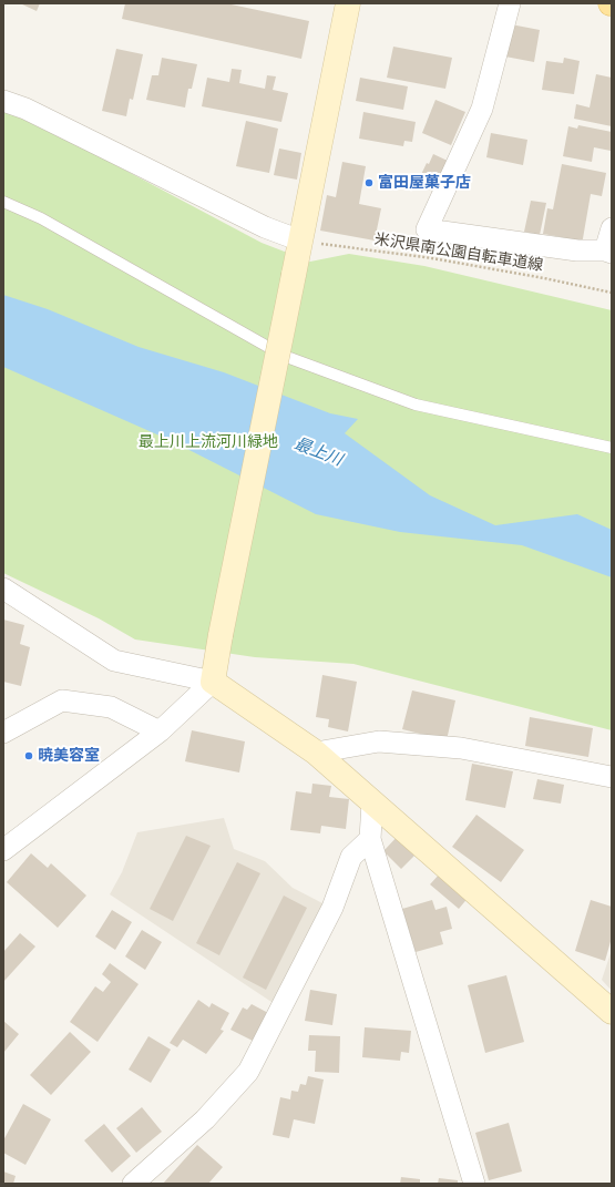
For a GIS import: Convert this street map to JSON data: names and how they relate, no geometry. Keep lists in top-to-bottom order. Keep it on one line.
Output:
{"streets":{"path":["米沢県南公園自転車道線"]},"water":["最上川"],"parks":["最上川上流河川緑地"],"places":["富田屋菓子店","暁美容室"]}
